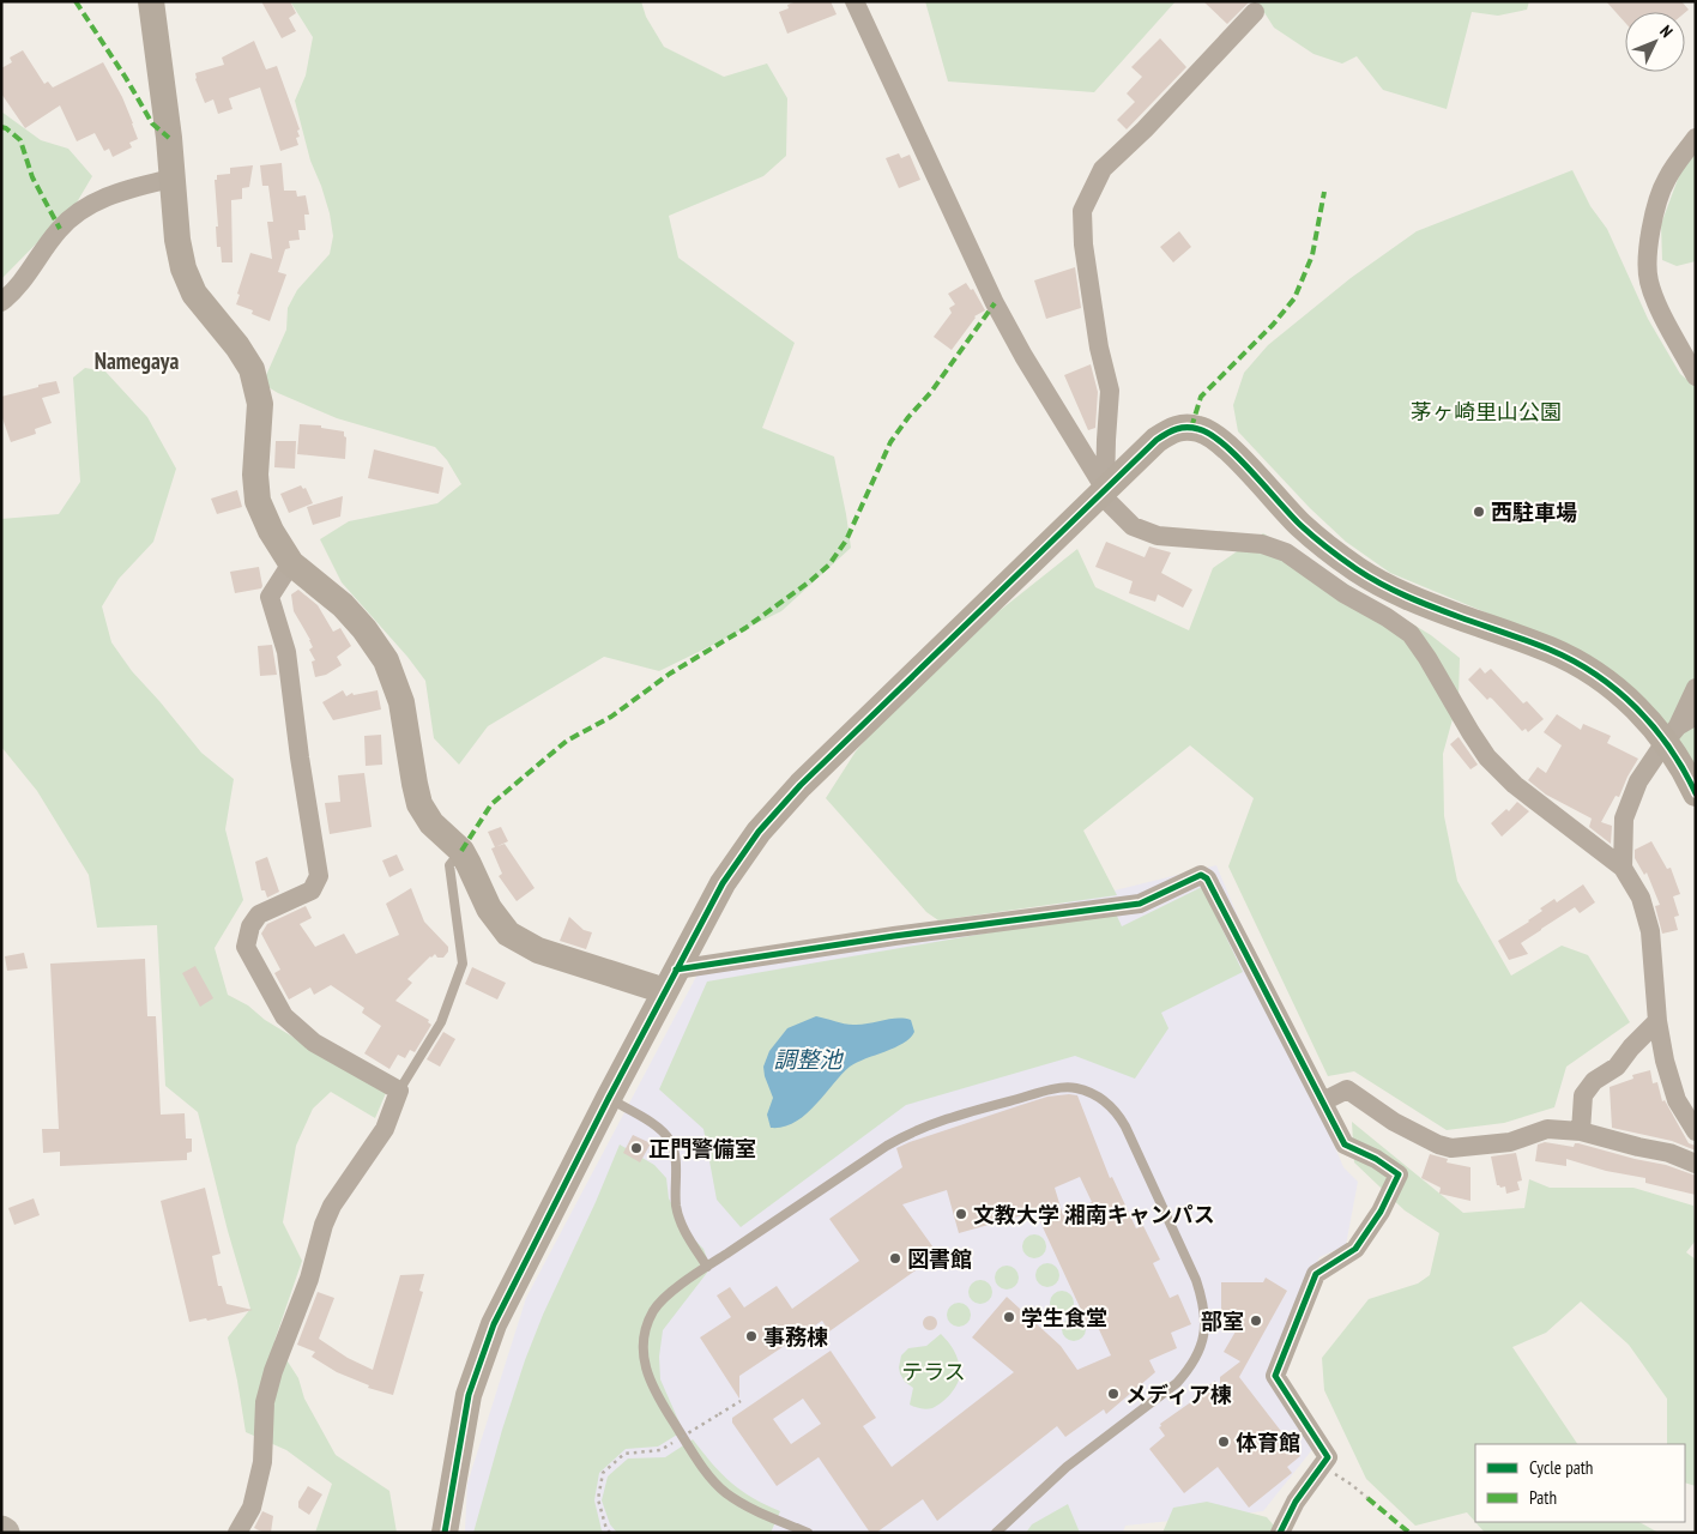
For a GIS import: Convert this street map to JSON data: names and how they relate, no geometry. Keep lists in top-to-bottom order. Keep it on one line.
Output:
{"districts":["Namegaya"],"water":["調整池"],"parks":["茅ヶ崎里山公園","テラス"],"places":["西駐車場","正門警備室","文教大学 湘南キャンパス","図書館","学生食堂","部室","事務棟","メディア棟","体育館"],"legend":["Cycle path","Path"],"north":"top right"}
